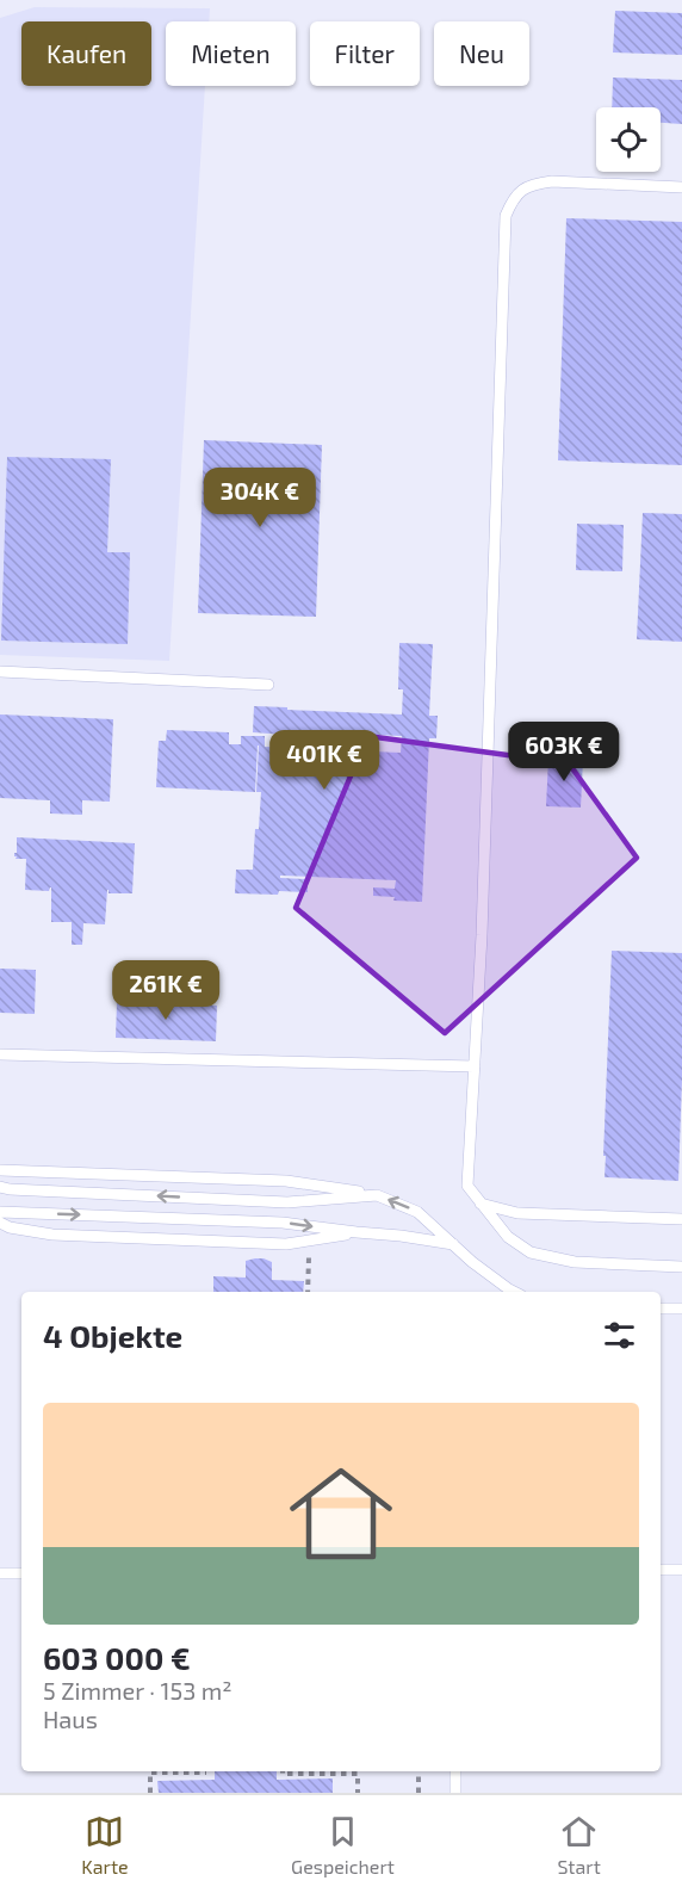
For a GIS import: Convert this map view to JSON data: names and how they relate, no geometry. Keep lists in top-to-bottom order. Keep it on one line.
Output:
{"page":{"chip":["Kaufen","Mieten","Filter","Neu"],"price":["304K €","603K €","401K €","261K €"],"heading":"4 Objekte","list":[{"name":"603 000 €","note":"5 Zimmer · 153 m² · Haus"}],"tabs":["Karte","Gespeichert","Start"]}}
